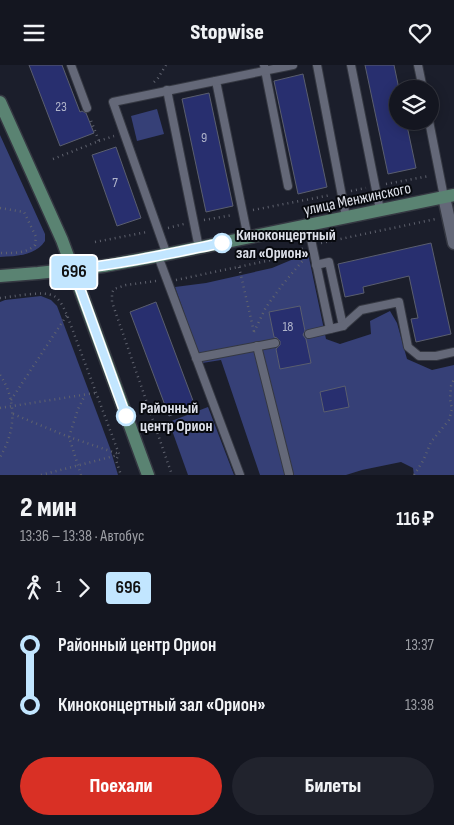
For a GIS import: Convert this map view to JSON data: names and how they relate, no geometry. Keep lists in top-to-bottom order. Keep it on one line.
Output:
{"streets":{"main road":["улица Менжинского"]},"places":["Киноконцертный зал «Орион»","Районный центр Орион"],"lines":["bus line 696"],"house_numbers":["23","9","7","18"],"page":{"header":"Stopwise","on_map":"696","heading":["2 мин","13:36 – 13:38 · Автобус","116 ₽"],"legs":["1","696"],"list":[{"name":"Районный центр Орион","value":"13:37"},{"name":"Киноконцертный зал «Орион»","value":"13:38"}],"buttons":["Поехали","Билеты"]}}
